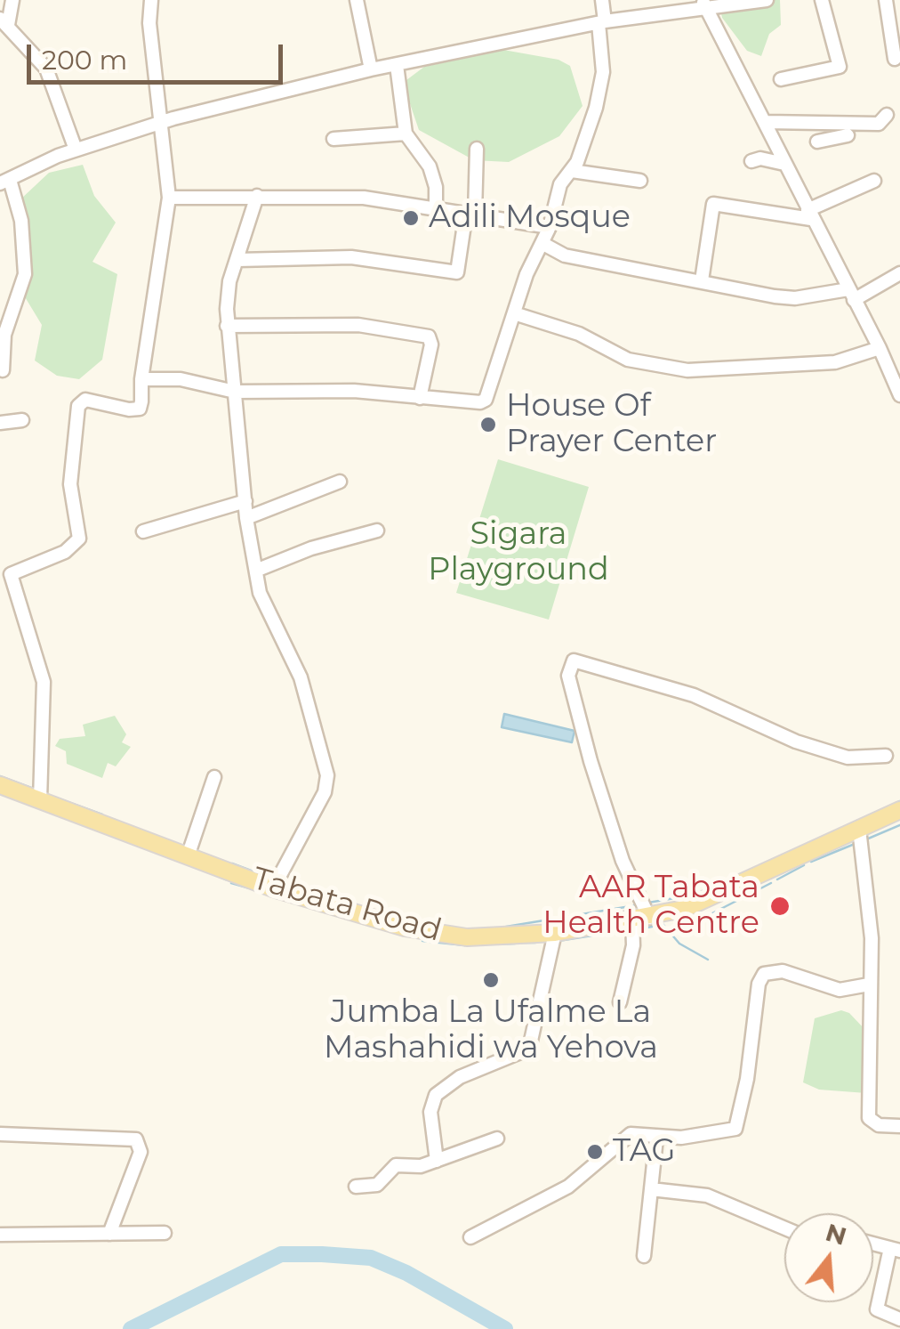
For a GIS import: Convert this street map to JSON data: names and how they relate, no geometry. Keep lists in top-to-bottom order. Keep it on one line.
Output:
{"streets":{"main road":["Tabata Road"]},"parks":["Sigara Playground"],"places":["Adili Mosque","House Of Prayer Center","AAR Tabata Health Centre","Jumba La Ufalme La Mashahidi wa Yehova","TAG"],"scale_bar":"200 m","north":"top"}
